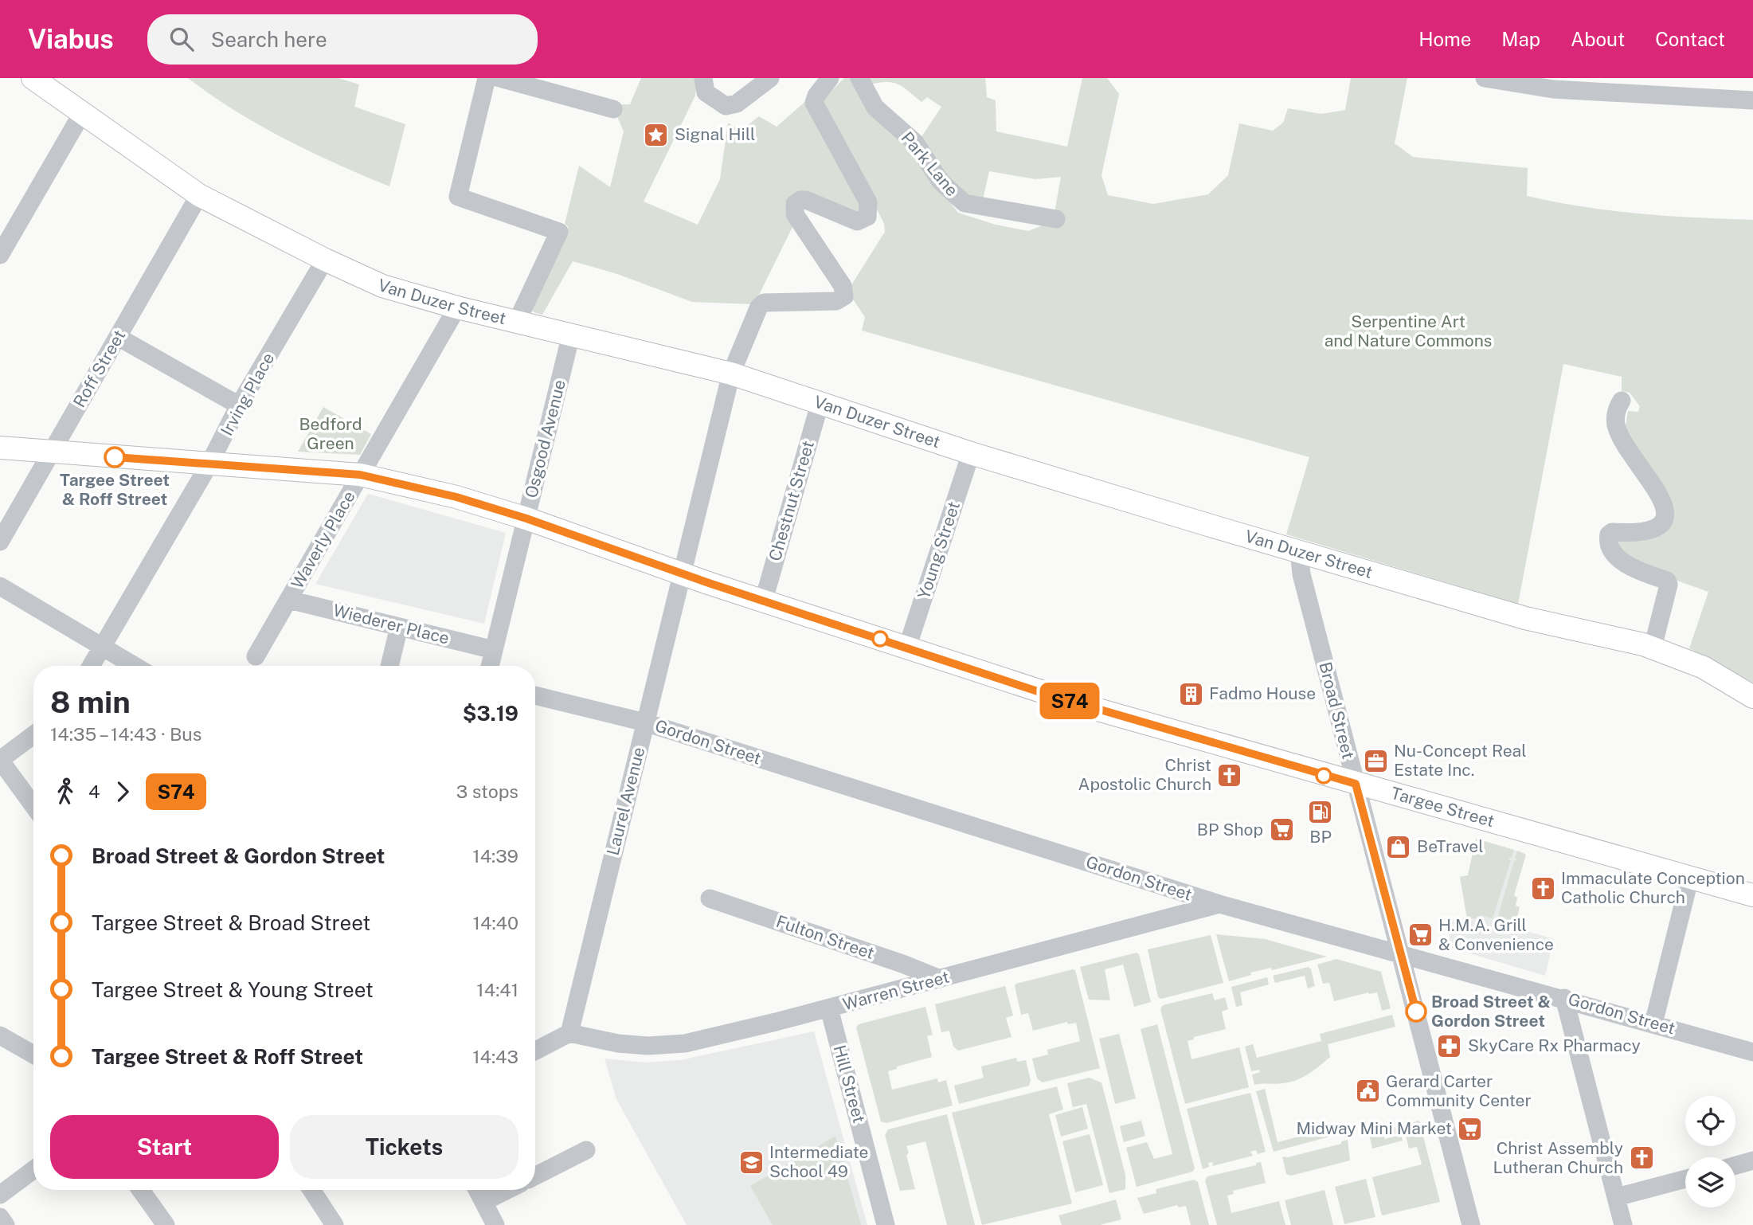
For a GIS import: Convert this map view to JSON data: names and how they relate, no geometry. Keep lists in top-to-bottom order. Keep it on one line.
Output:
{"streets":{"main road":["Van Duzer Street","Targee Street"],"street":["Park Lane","Roff Street","Irving Place","Osgood Avenue","Chestnut Street","Waverly Place","Young Street","Wiederer Place","Broad Street","Gordon Street","Laurel Avenue","Fulton Street","Warren Street","Hill Street"]},"crossings":[["Van Duzer Street","Roff Street"],["Van Duzer Street","Irving Place"],["Van Duzer Street","Osgood Avenue"],["Van Duzer Street","Chestnut Street"],["Van Duzer Street","Waverly Place"],["Van Duzer Street","Young Street"],["Van Duzer Street","Broad Street"],["Van Duzer Street","Laurel Avenue"],["Roff Street","Targee Street"],["Irving Place","Targee Street"],["Osgood Avenue","Wiederer Place"],["Osgood Avenue","Targee Street"],["Chestnut Street","Targee Street"],["Waverly Place","Wiederer Place"],["Waverly Place","Targee Street"],["Young Street","Targee Street"],["Broad Street","Gordon Street"],["Broad Street","Targee Street"],["Gordon Street","Laurel Avenue"],["Gordon Street","Warren Street"],["Laurel Avenue","Targee Street"],["Laurel Avenue","Warren Street"],["Fulton Street","Warren Street"],["Warren Street","Hill Street"]],"parks":["Serpentine Art and Nature Commons","Bedford Green"],"places":{"place":["Signal Hill"],"other":["Targee Street & Roff Street","Broad Street & Gordon Street"],"building":["Fadmo House"],"office":["Nu-Concept Real Estate Inc."],"church":["Christ Apostolic Church","Immaculate Conception Catholic Church","Christ Assembly Lutheran Church"],"fuel station":["BP"],"supermarket":["BP Shop","H.M.A. Grill & Convenience","Midway Mini Market"],"shop":["BeTravel"],"pharmacy":["SkyCare Rx Pharmacy"],"public building":["Gerard Carter Community Center"],"school or university":["Intermediate School 49"]},"lines":["bus line S74"],"page":{"header":"Viabus","search":"Search here","nav":["Home","Map","About","Contact"],"on_map":"S74","heading":["8 min","14:35 – 14:43 · Bus","$3.19"],"legs":["4","S74","3 stops"],"list":[{"name":"Broad Street & Gordon Street","value":"14:39"},{"name":"Targee Street & Broad Street","value":"14:40"},{"name":"Targee Street & Young Street","value":"14:41"},{"name":"Targee Street & Roff Street","value":"14:43"}],"buttons":["Start","Tickets"]}}
